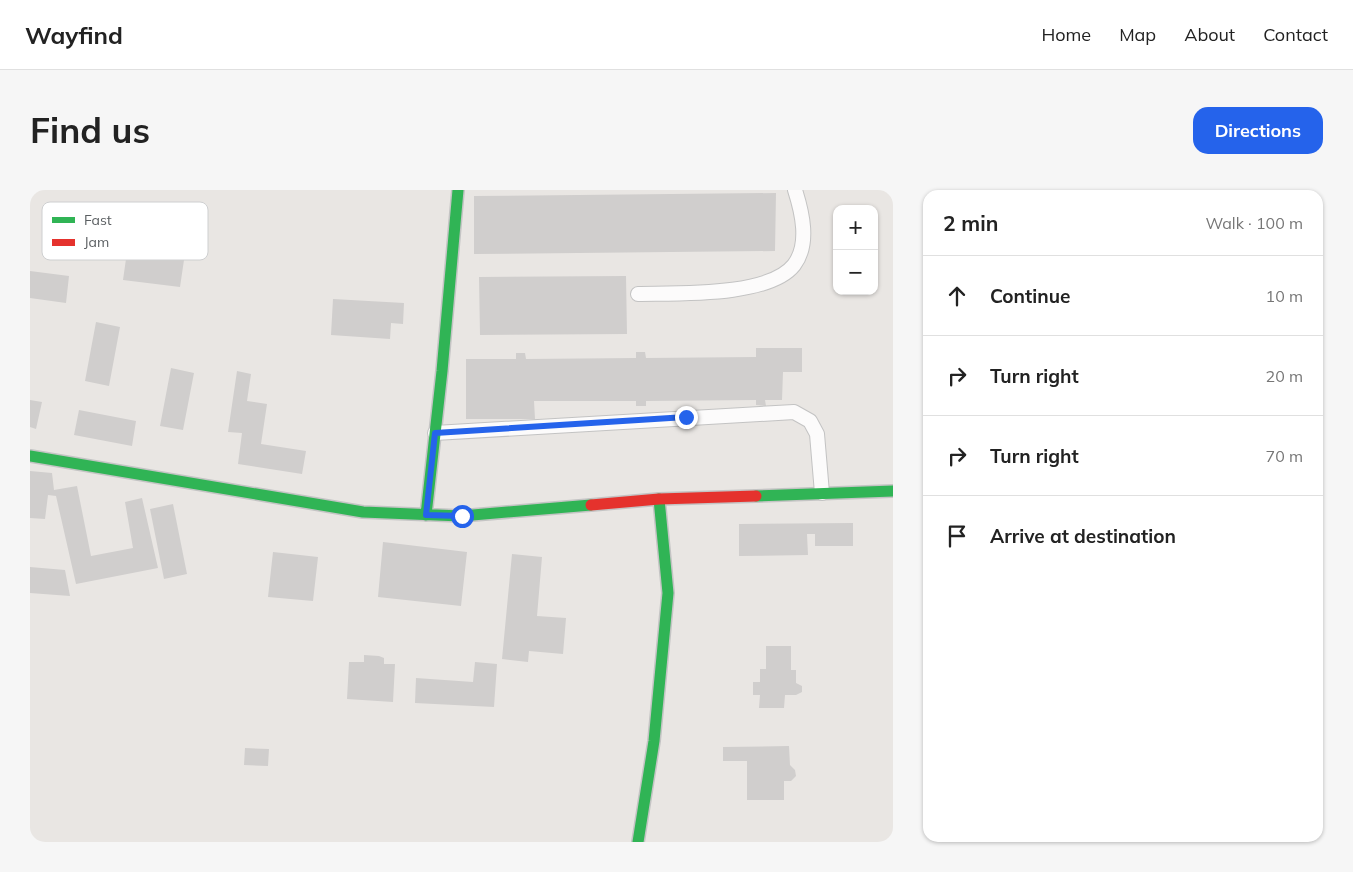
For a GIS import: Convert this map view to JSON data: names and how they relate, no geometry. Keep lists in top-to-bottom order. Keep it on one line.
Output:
{"legend":["Fast","Jam"],"page":{"header":"Wayfind","nav":["Home","Map","About","Contact"],"buttons":"Directions","title":"Find us","heading":["2 min","Walk · 100 m"],"map_buttons":["+","−"],"list":[["Continue","10 m"],["Turn right","20 m"],["Turn right","70 m"],"Arrive at destination"]}}
